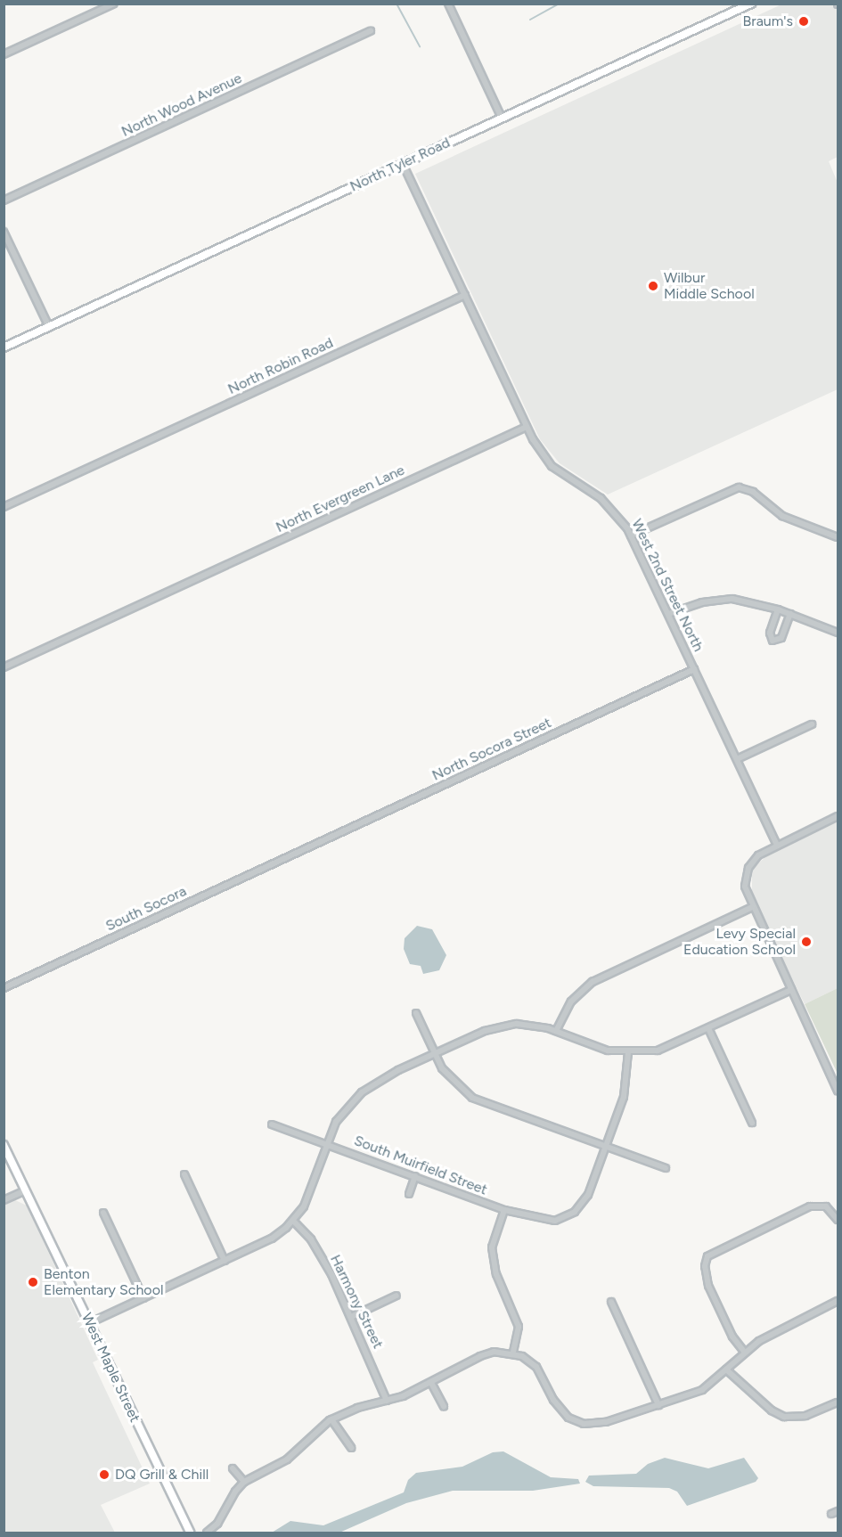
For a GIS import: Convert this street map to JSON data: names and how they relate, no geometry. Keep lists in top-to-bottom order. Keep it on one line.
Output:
{"streets":{"main road":["North Tyler Road","West Maple Street"],"street":["North Wood Avenue","North Robin Road","North Evergreen Lane","West 2nd Street North","North Socora Street","South Socora","South Muirfield Street","Harmony Street"]},"crossings":[["North Tyler Road","West 2nd Street North"],["North Robin Road","West 2nd Street North"],["North Evergreen Lane","West 2nd Street North"],["West 2nd Street North","North Socora Street"],["North Socora Street","South Socora"]],"places":["Braum's","Wilbur Middle School","Levy Special Education School","Benton Elementary School","DQ Grill & Chill"]}
